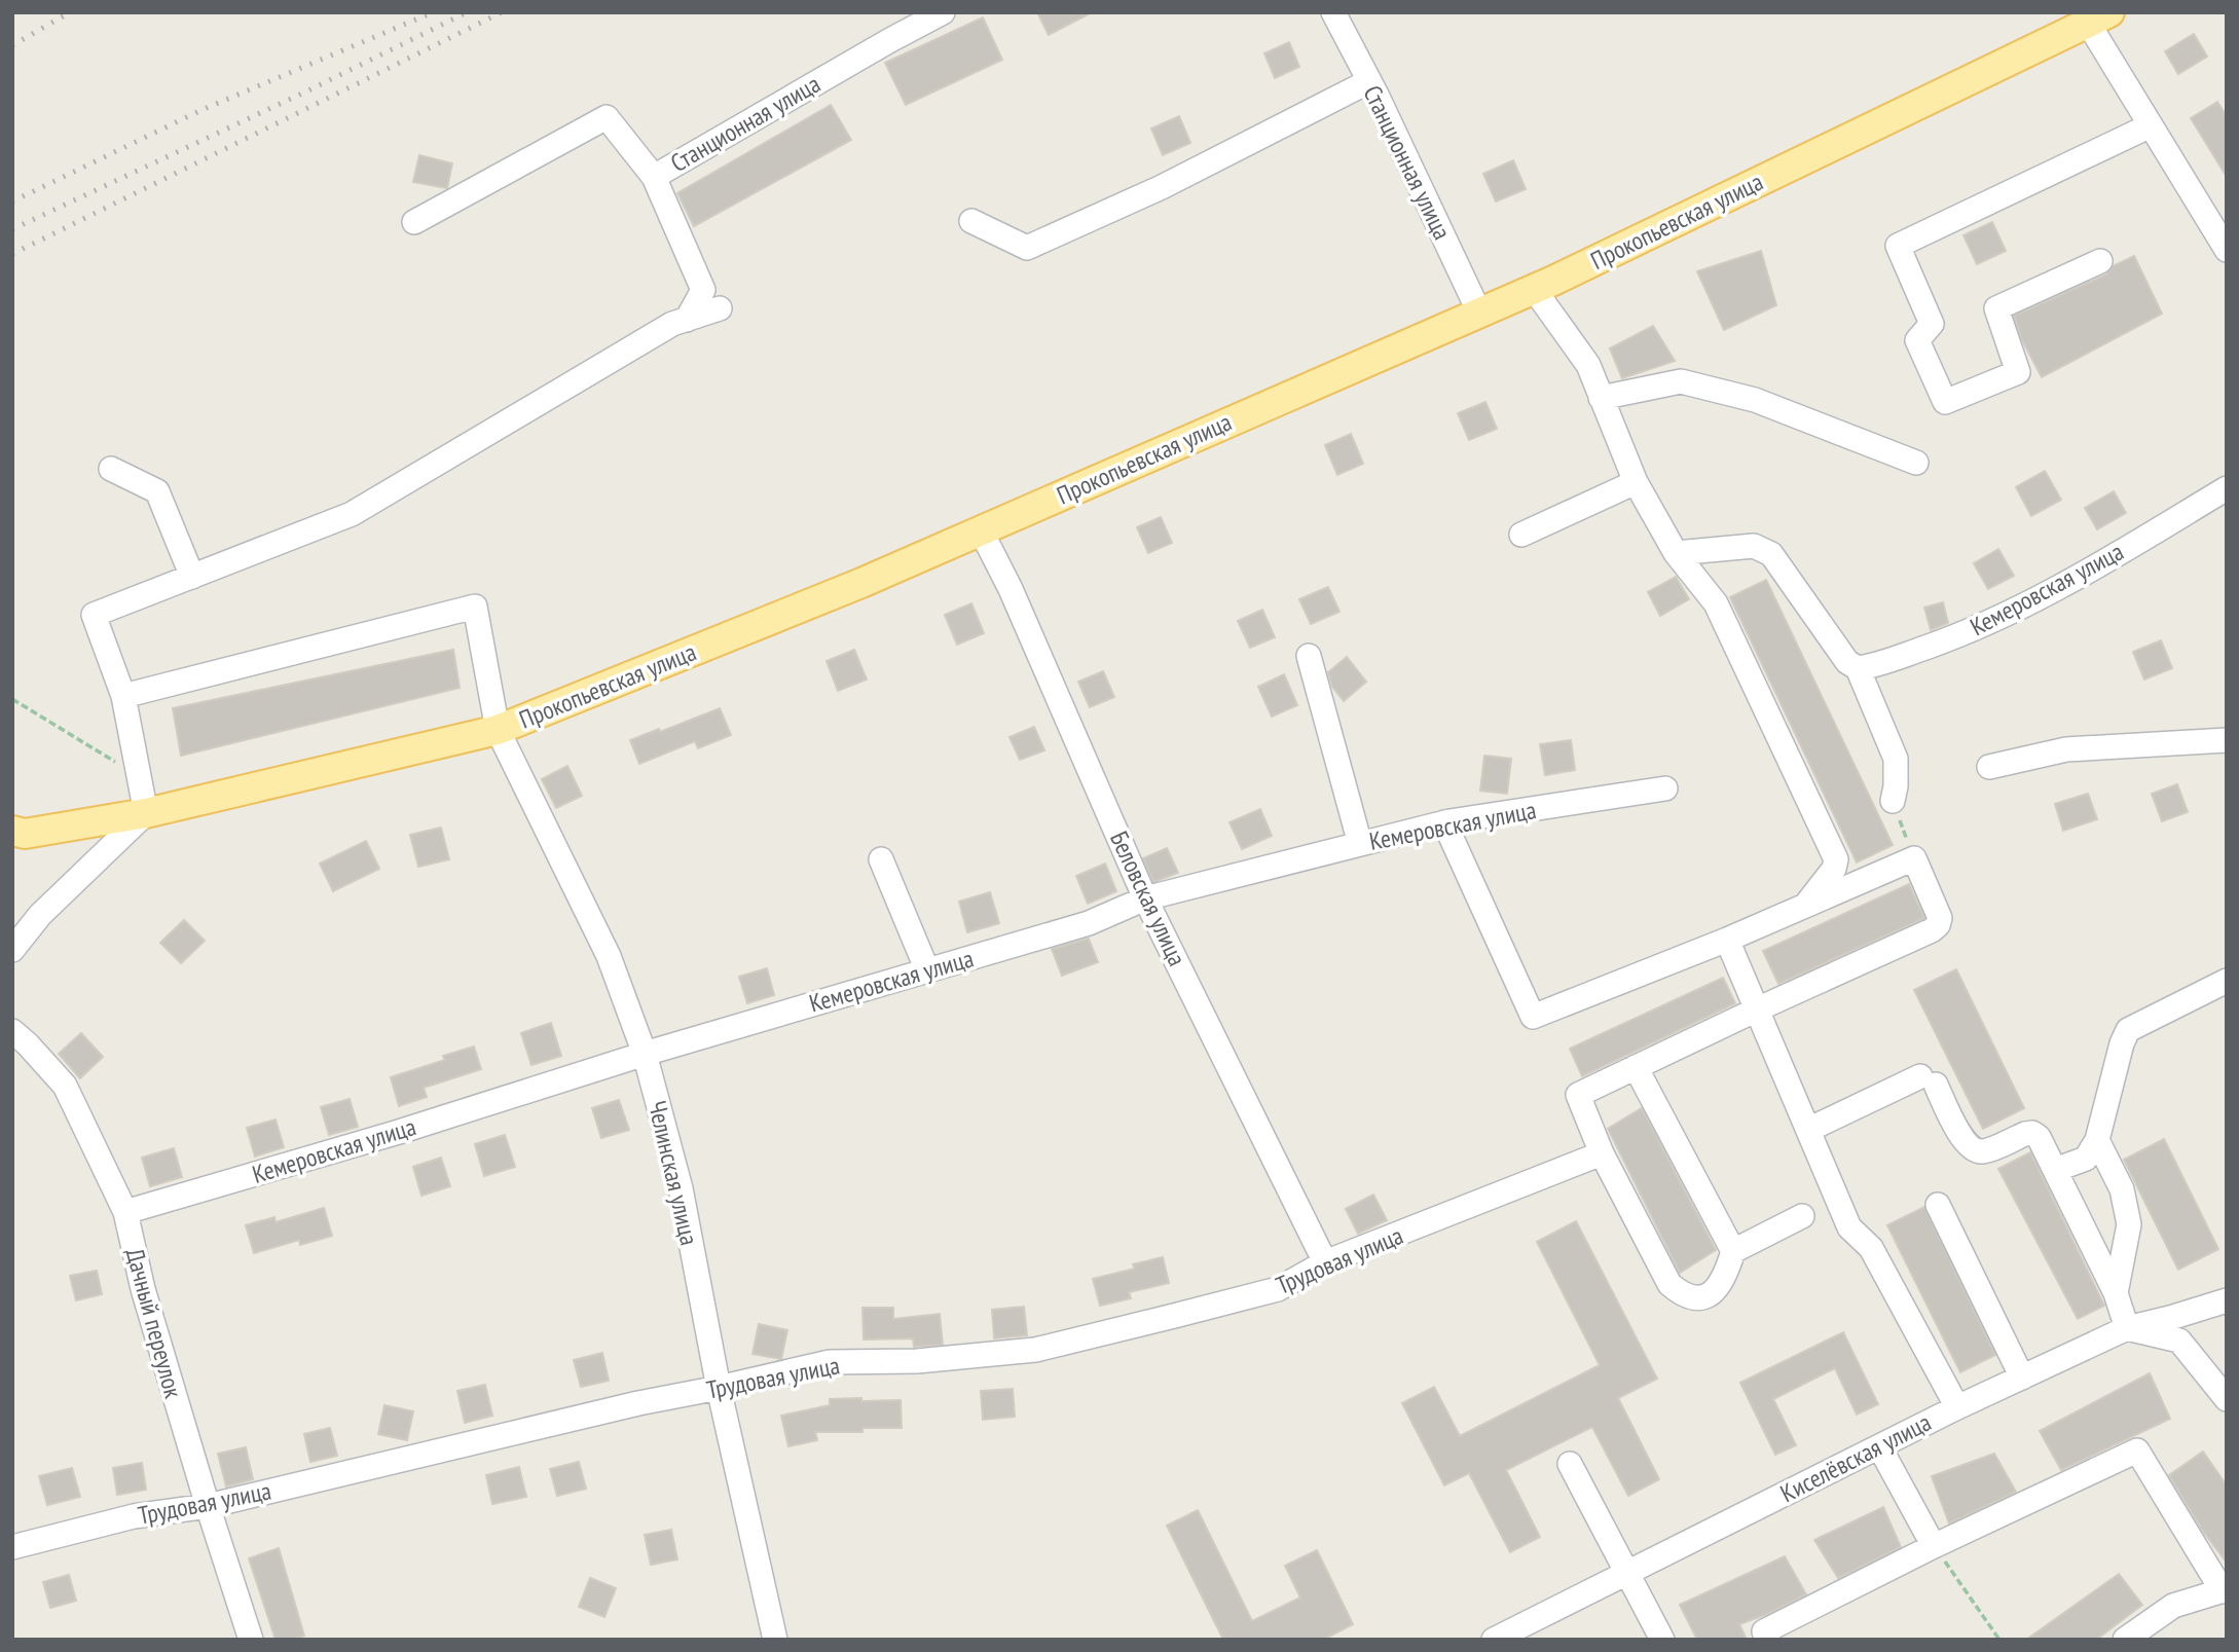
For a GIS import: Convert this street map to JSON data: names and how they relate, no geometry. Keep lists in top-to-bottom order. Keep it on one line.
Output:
{"streets":{"main road":["Прокопьевская улица"],"street":["Станционная улица","Кемеровская улица","Беловская улица","Челинская улица","Трудовая улица","Дачный переулок","Киселёвская улица"]},"crossings":[["Станционная улица","Прокопьевская улица"],["Прокопьевская улица","Беловская улица"],["Прокопьевская улица","Челинская улица"],["Кемеровская улица","Беловская улица"],["Кемеровская улица","Челинская улица"],["Кемеровская улица","Дачный переулок"],["Беловская улица","Трудовая улица"],["Челинская улица","Трудовая улица"],["Трудовая улица","Дачный переулок"]]}
